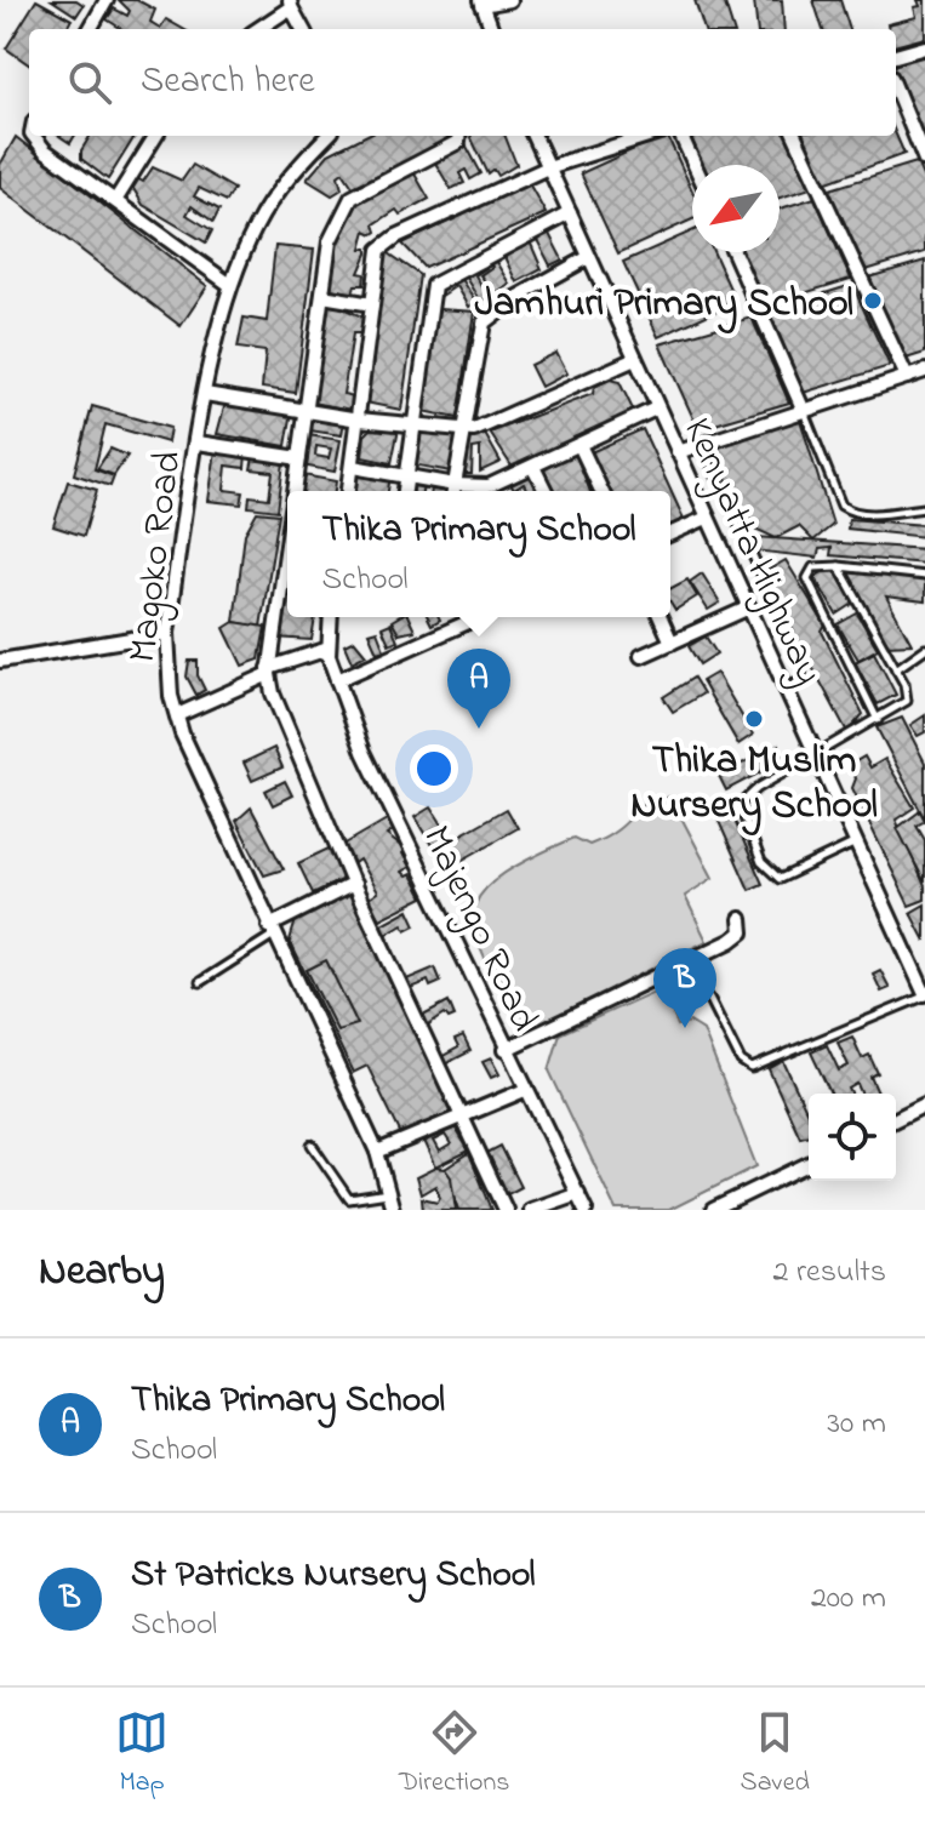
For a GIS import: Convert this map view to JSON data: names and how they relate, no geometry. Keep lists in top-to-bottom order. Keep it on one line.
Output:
{"streets":{"street":["Kenyatta Highway","Magoko Road","Majengo Road"]},"places":["Jamhuri Primary School","Thika Muslim Nursery School"],"north":"bottom left","page":{"search":"Search here","popup":["Thika Primary School","School"],"pins":["A","B"],"heading":["Nearby","2 results"],"list":[{"mark":"A","name":"Thika Primary School","note":"School","value":"30 m"},{"mark":"B","name":"St Patricks Nursery School","note":"School","value":"200 m"}],"nav":["Map","Directions","Saved"]}}
